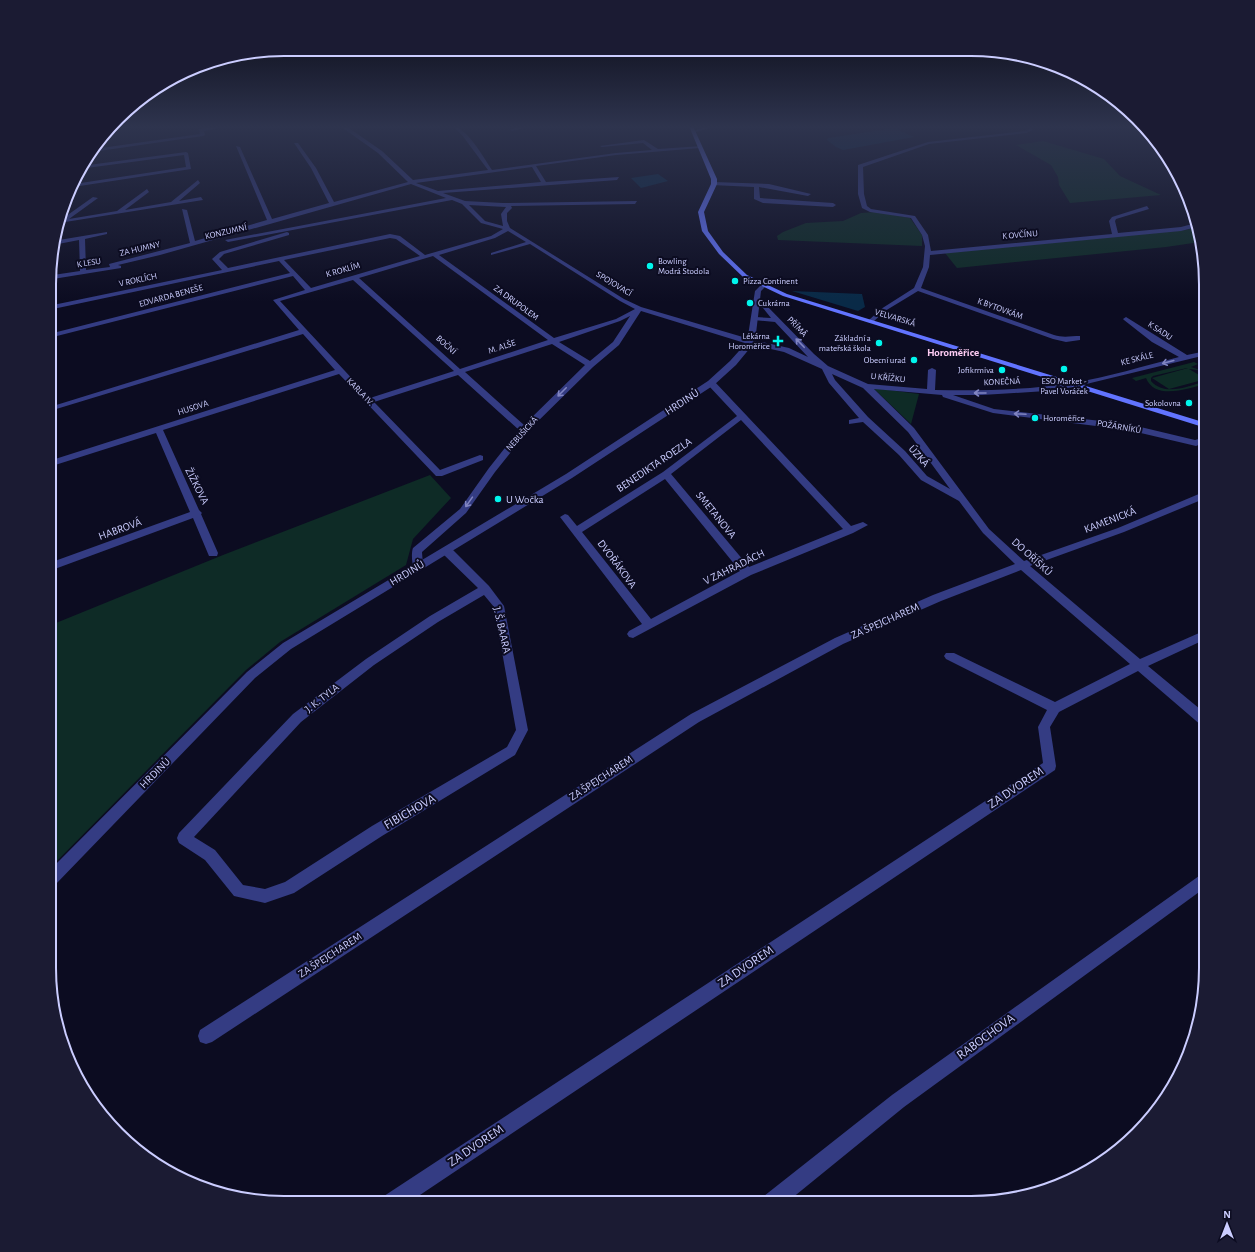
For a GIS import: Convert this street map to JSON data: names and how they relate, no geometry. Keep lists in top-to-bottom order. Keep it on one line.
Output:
{"streets":{"main road":["VELVARSKÁ"],"street":["KONZUMNÍ","K OVČÍNU","ZA HUMNY","K LESU","K ROKLÍM","V ROKLÍCH","SPOJOVACÍ","EDVARDA BENEŠE","ZA DRUPOLEM","K BYTOVKÁM","PŘÍMÁ","K SADU","BOČNÍ","M. ALŠE","KE SKÁLE","U KŘÍŽKU","KONEČNÁ","KARLA IV.","HRDINŮ","HUSOVA","POŽÁRNÍKŮ","NEBUŠICKÁ","ÚZKÁ","BENEDIKTA ROEZLA","ŽIŽKOVA","SMETANOVA","KAMENICKÁ","HABROVÁ","DO OŘÍŠKŮ","DVOŘÁKOVA","V ZAHRADÁCH","ZA ŠPEJCHAREM","J. Š. BAARA","J. K. TYLA","ZA DVOREM","FIBICHOVA","RABOCHOVA"]},"crossings":[["KONZUMNÍ","ZA HUMNY"],["KONZUMNÍ","K LESU"],["KONZUMNÍ","V ROKLÍCH"],["KONZUMNÍ","SPOJOVACÍ"],["K ROKLÍM","SPOJOVACÍ"],["K ROKLÍM","ZA DRUPOLEM"],["K ROKLÍM","BOČNÍ"],["K ROKLÍM","KARLA IV."],["SPOJOVACÍ","PŘÍMÁ"],["SPOJOVACÍ","M. ALŠE"],["SPOJOVACÍ","U KŘÍŽKU"],["SPOJOVACÍ","HRDINŮ"],["SPOJOVACÍ","NEBUŠICKÁ"],["SPOJOVACÍ","ÚZKÁ"],["ZA DRUPOLEM","M. ALŠE"],["ZA DRUPOLEM","NEBUŠICKÁ"],["VELVARSKÁ","KE SKÁLE"],["VELVARSKÁ","KONEČNÁ"],["PŘÍMÁ","U KŘÍŽKU"],["PŘÍMÁ","ÚZKÁ"],["K SADU","KE SKÁLE"],["BOČNÍ","M. ALŠE"],["BOČNÍ","NEBUŠICKÁ"],["M. ALŠE","KARLA IV."],["M. ALŠE","NEBUŠICKÁ"],["KE SKÁLE","KONEČNÁ"],["U KŘÍŽKU","KONEČNÁ"],["U KŘÍŽKU","ÚZKÁ"],["U KŘÍŽKU","DO OŘÍŠKŮ"],["KONEČNÁ","POŽÁRNÍKŮ"],["KARLA IV.","HUSOVA"],["HRDINŮ","NEBUŠICKÁ"],["HRDINŮ","J. Š. BAARA"],["HUSOVA","ŽIŽKOVA"],["ÚZKÁ","DO OŘÍŠKŮ"],["BENEDIKTA ROEZLA","SMETANOVA"],["BENEDIKTA ROEZLA","DVOŘÁKOVA"],["ŽIŽKOVA","HABROVÁ"],["SMETANOVA","V ZAHRADÁCH"],["KAMENICKÁ","DO OŘÍŠKŮ"],["KAMENICKÁ","ZA ŠPEJCHAREM"],["DO OŘÍŠKŮ","ZA ŠPEJCHAREM"],["DVOŘÁKOVA","V ZAHRADÁCH"],["J. Š. BAARA","J. K. TYLA"],["J. Š. BAARA","FIBICHOVA"],["J. K. TYLA","FIBICHOVA"]],"one_way":["KE SKÁLE","KONEČNÁ","POŽÁRNÍKŮ","NEBUŠICKÁ"],"districts":["Horoměřice"],"places":{"other":["Bowling Modrá Stodola","Pizza Continent","Cukrárna","Základní a mateřská škola","Obecní urad","ESO Market - Pavel Voráček","Jofikrmiva","Sokolovna","Horoměřice","U Wočka"],"health":["Lékárna Horoměřice"]},"north":"top"}
